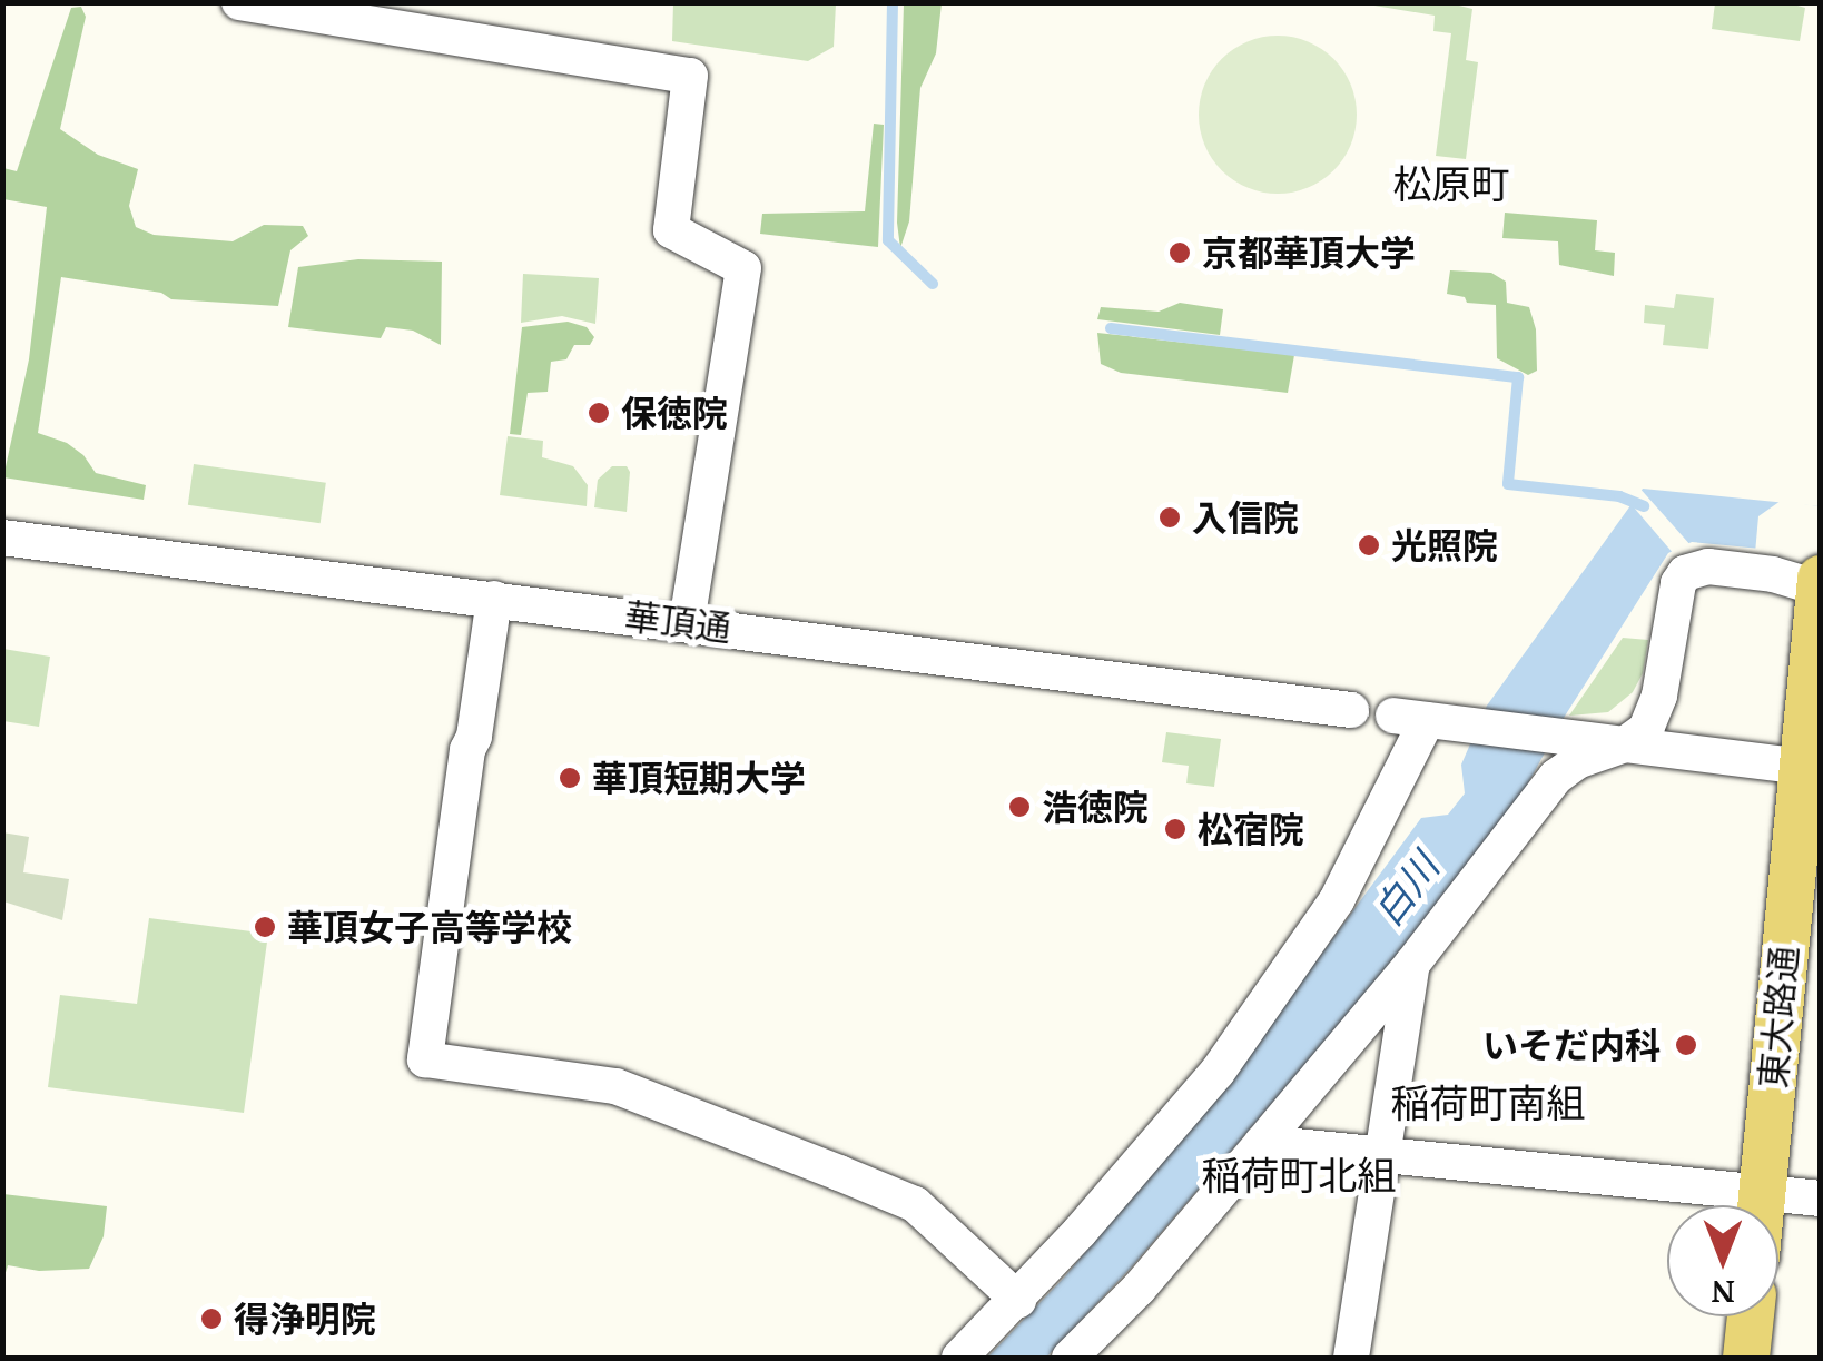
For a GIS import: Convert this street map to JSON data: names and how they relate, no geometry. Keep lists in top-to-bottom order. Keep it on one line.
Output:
{"streets":{"main road":["東大路通"],"street":["華頂通"]},"districts":["松原町","稲荷町南組","稲荷町北組"],"water":["白川"],"places":["京都華頂大学","保徳院","入信院","光照院","華頂短期大学","浩徳院","松宿院","華頂女子高等学校","いそだ内科","得浄明院"],"north":"bottom"}
